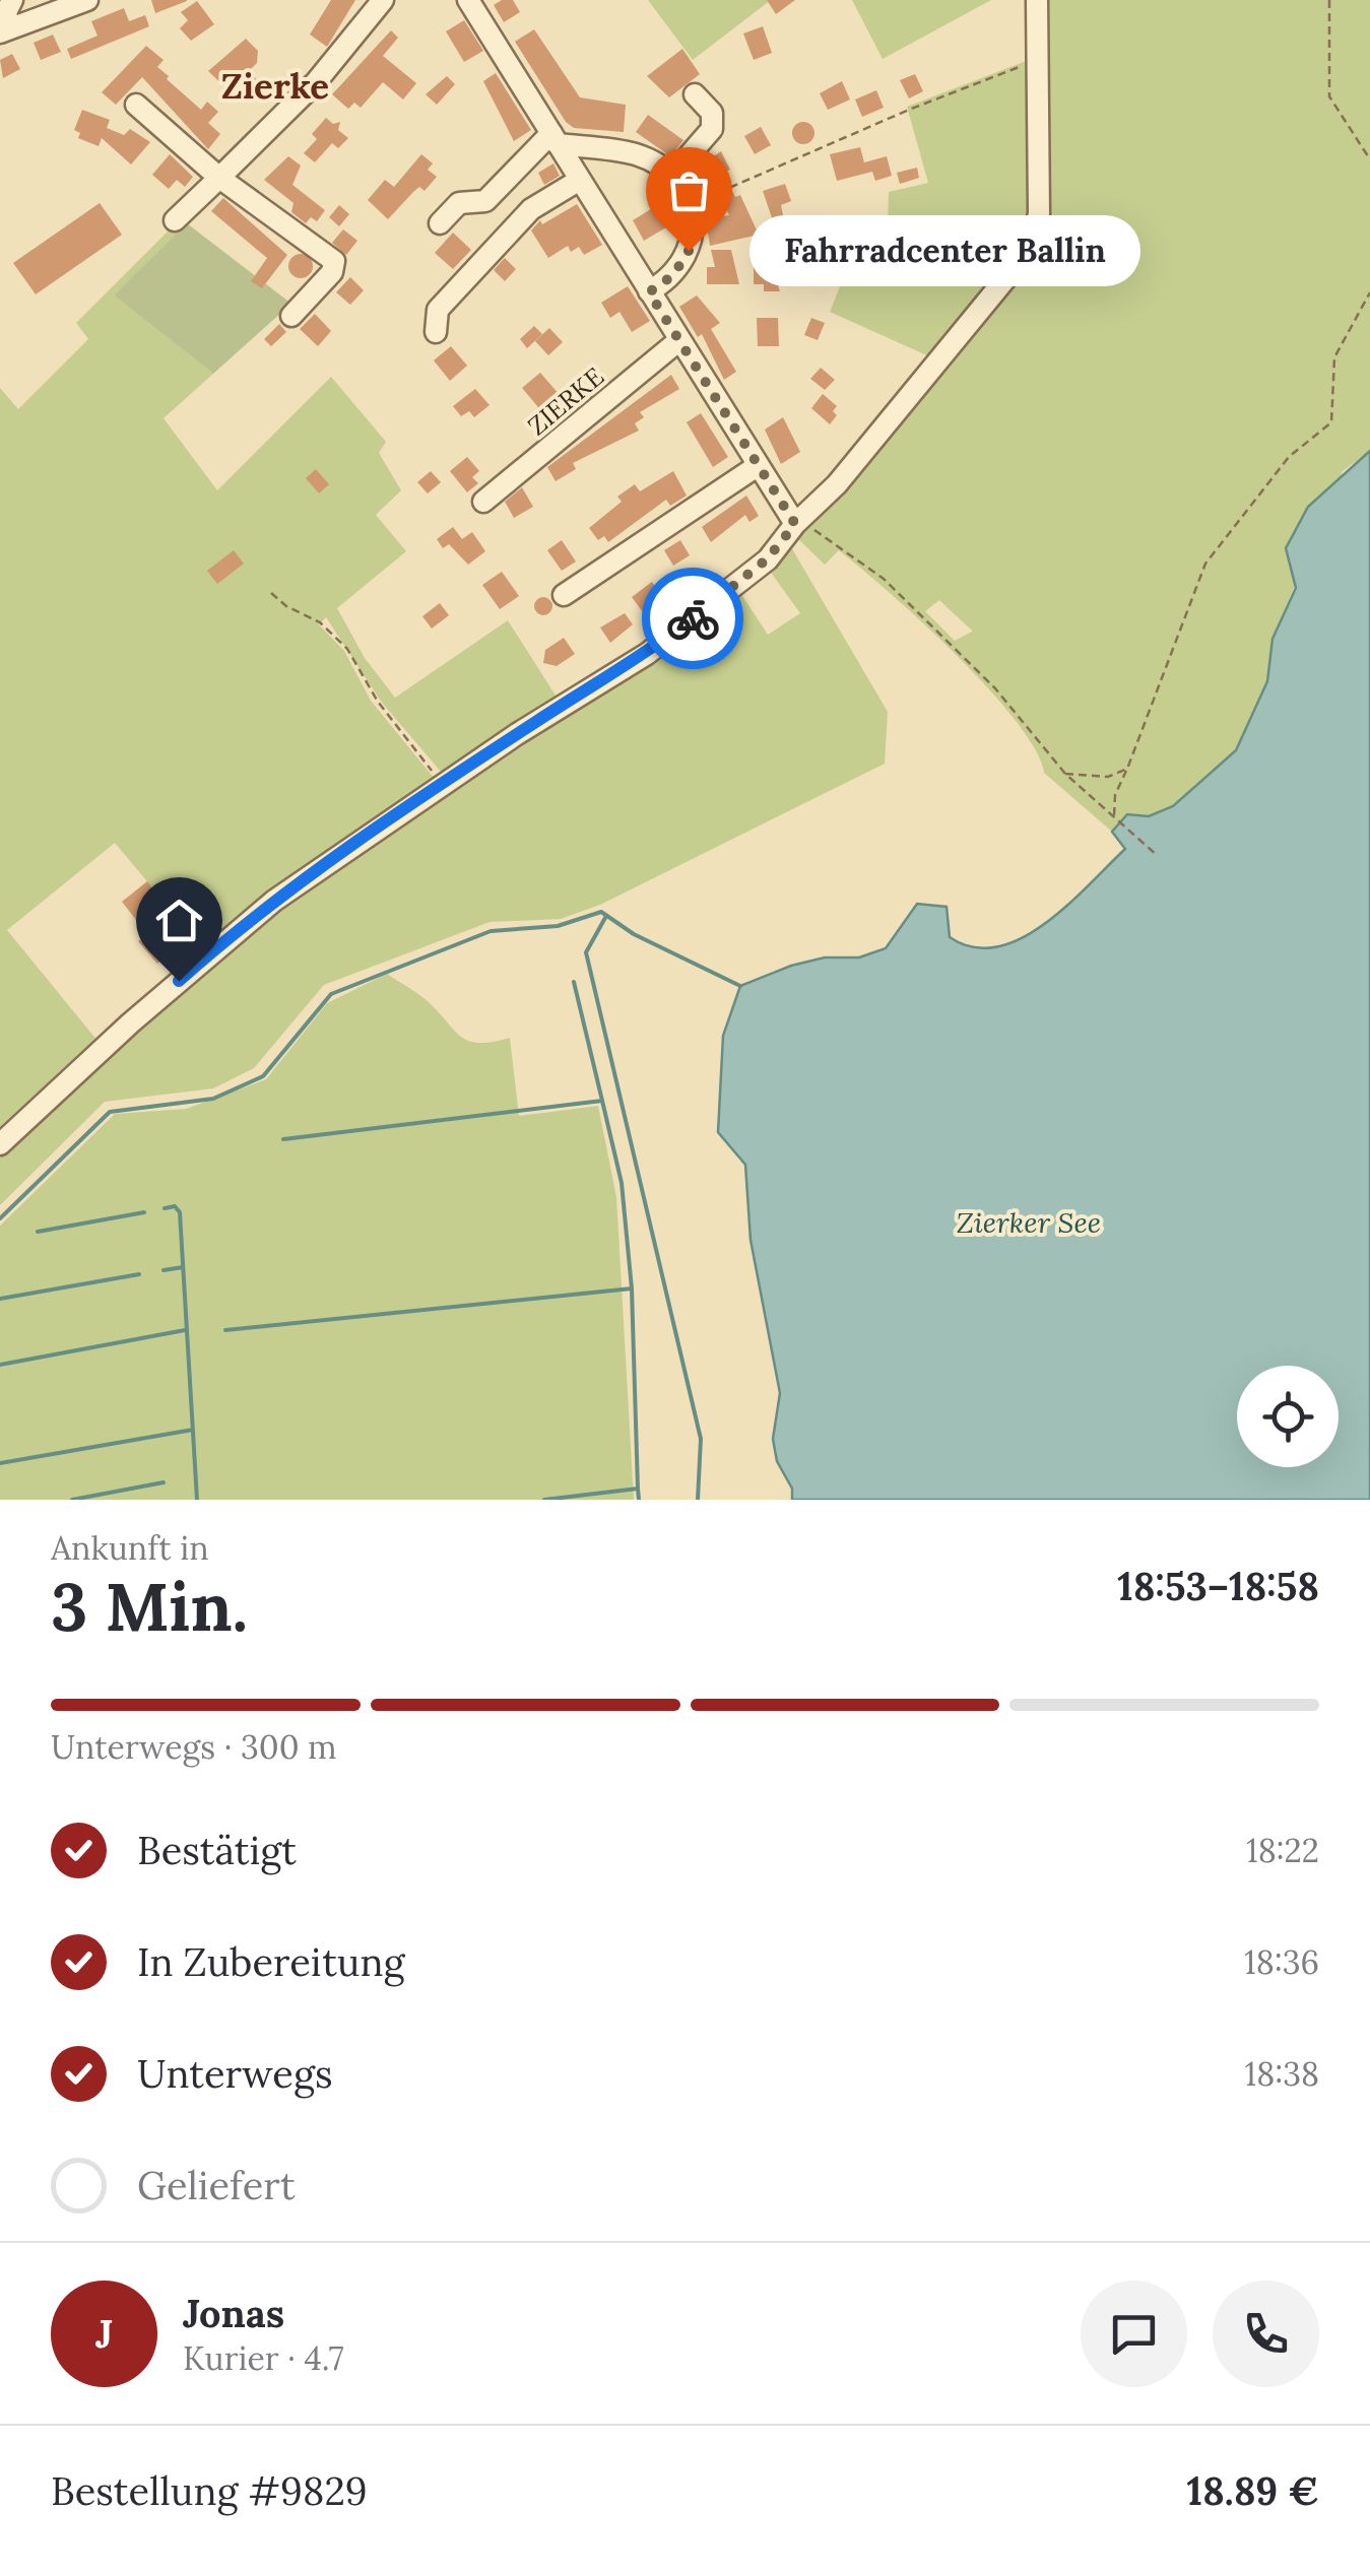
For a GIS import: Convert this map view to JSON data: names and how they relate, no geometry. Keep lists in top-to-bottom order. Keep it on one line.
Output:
{"streets":{"street":["ZIERKE"]},"districts":["Zierke"],"water":["Zierker See"],"places":["Fahrradcenter Ballin"],"page":{"bubble":"Fahrradcenter Ballin","heading":["3 Min.","Ankunft in","18:53–18:58"],"panel":["Jonas","Kurier · 4.7","Bestellung #9829","18.89 €"],"bar":"Unterwegs · 300 m","list":[["Bestätigt","18:22"],["In Zubereitung","18:36"],["Unterwegs","18:38"],"Geliefert"],"round":"J"}}
